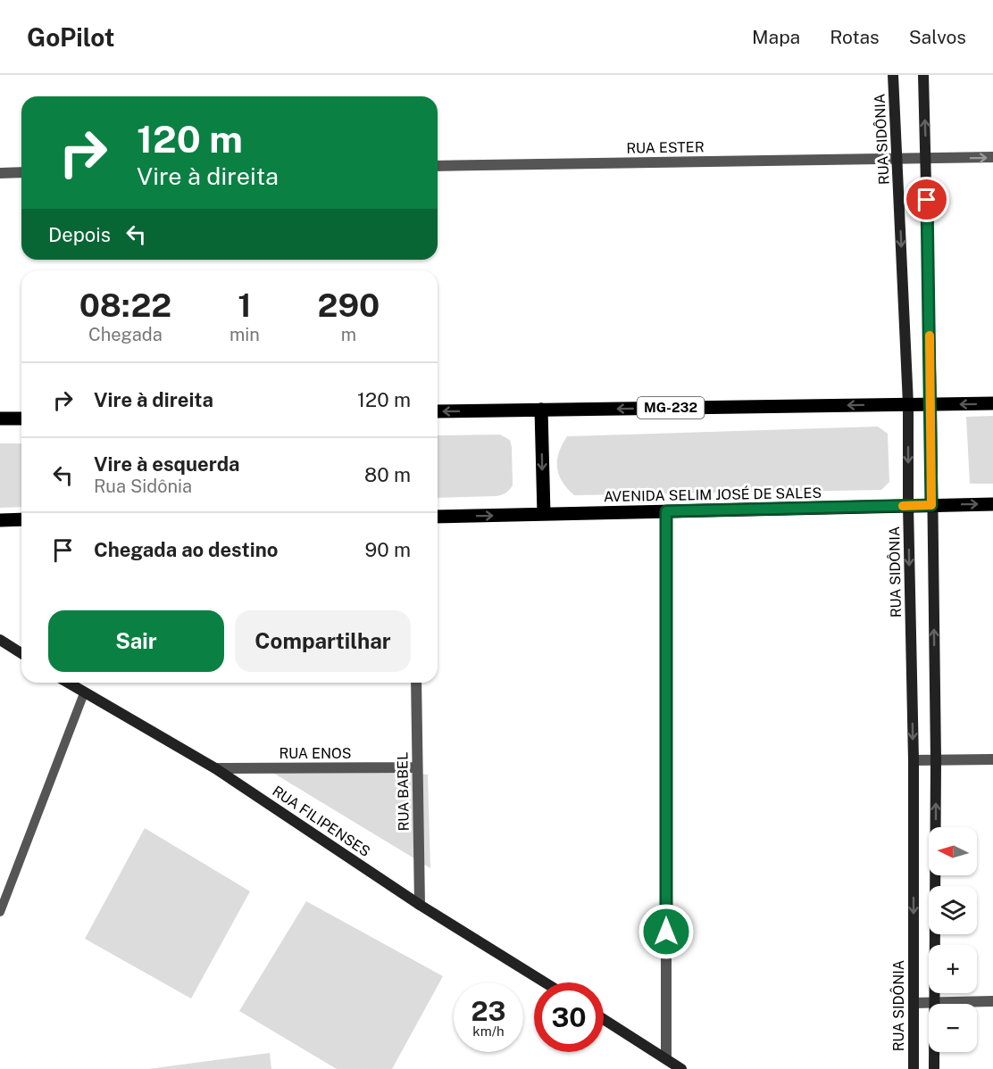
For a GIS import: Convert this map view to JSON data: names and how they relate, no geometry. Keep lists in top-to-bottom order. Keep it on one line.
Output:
{"streets":{"main road":["MG-232","AVENIDA SELIM JOSÉ DE SALES"],"street":["RUA SIDÔNIA","RUA ESTER","RUA ENOS","RUA BABEL","RUA FILIPENSES"]},"crossings":[["RUA SIDÔNIA","RUA ESTER"],["RUA SIDÔNIA","MG-232"],["RUA SIDÔNIA","AVENIDA SELIM JOSÉ DE SALES"],["RUA ENOS","RUA BABEL"],["RUA ENOS","RUA FILIPENSES"],["RUA BABEL","RUA FILIPENSES"]],"north":"left","page":{"header":"GoPilot","nav":["Mapa","Rotas","Salvos"],"turn":["120 m","Vire à direita"],"then":"Depois","eta":["08:22","Chegada","1","min","290","m"],"list":[{"name":"Vire à direita","value":"120 m"},{"name":"Vire à esquerda","note":"Rua Sidônia","value":"80 m"},{"name":"Chegada ao destino","value":"90 m"}],"buttons":["Sair","Compartilhar"],"map_buttons":["+","−"],"speed":"23 km/h","limit":"30"}}
